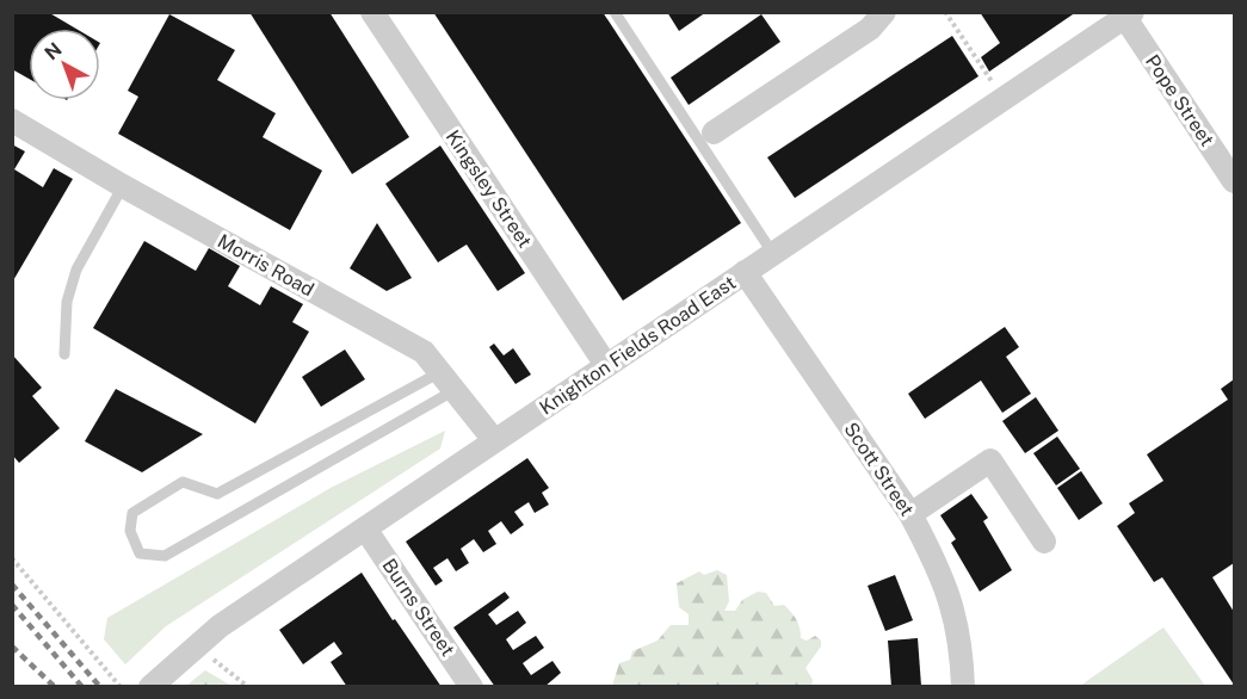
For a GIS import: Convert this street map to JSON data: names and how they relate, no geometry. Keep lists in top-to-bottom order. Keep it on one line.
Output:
{"streets":{"street":["Pope Street","Kingsley Street","Morris Road","Knighton Fields Road East","Scott Street","Burns Street"]},"crossings":[["Pope Street","Knighton Fields Road East"],["Kingsley Street","Knighton Fields Road East"],["Morris Road","Knighton Fields Road East"],["Knighton Fields Road East","Scott Street"],["Knighton Fields Road East","Burns Street"]],"north":"top left"}
